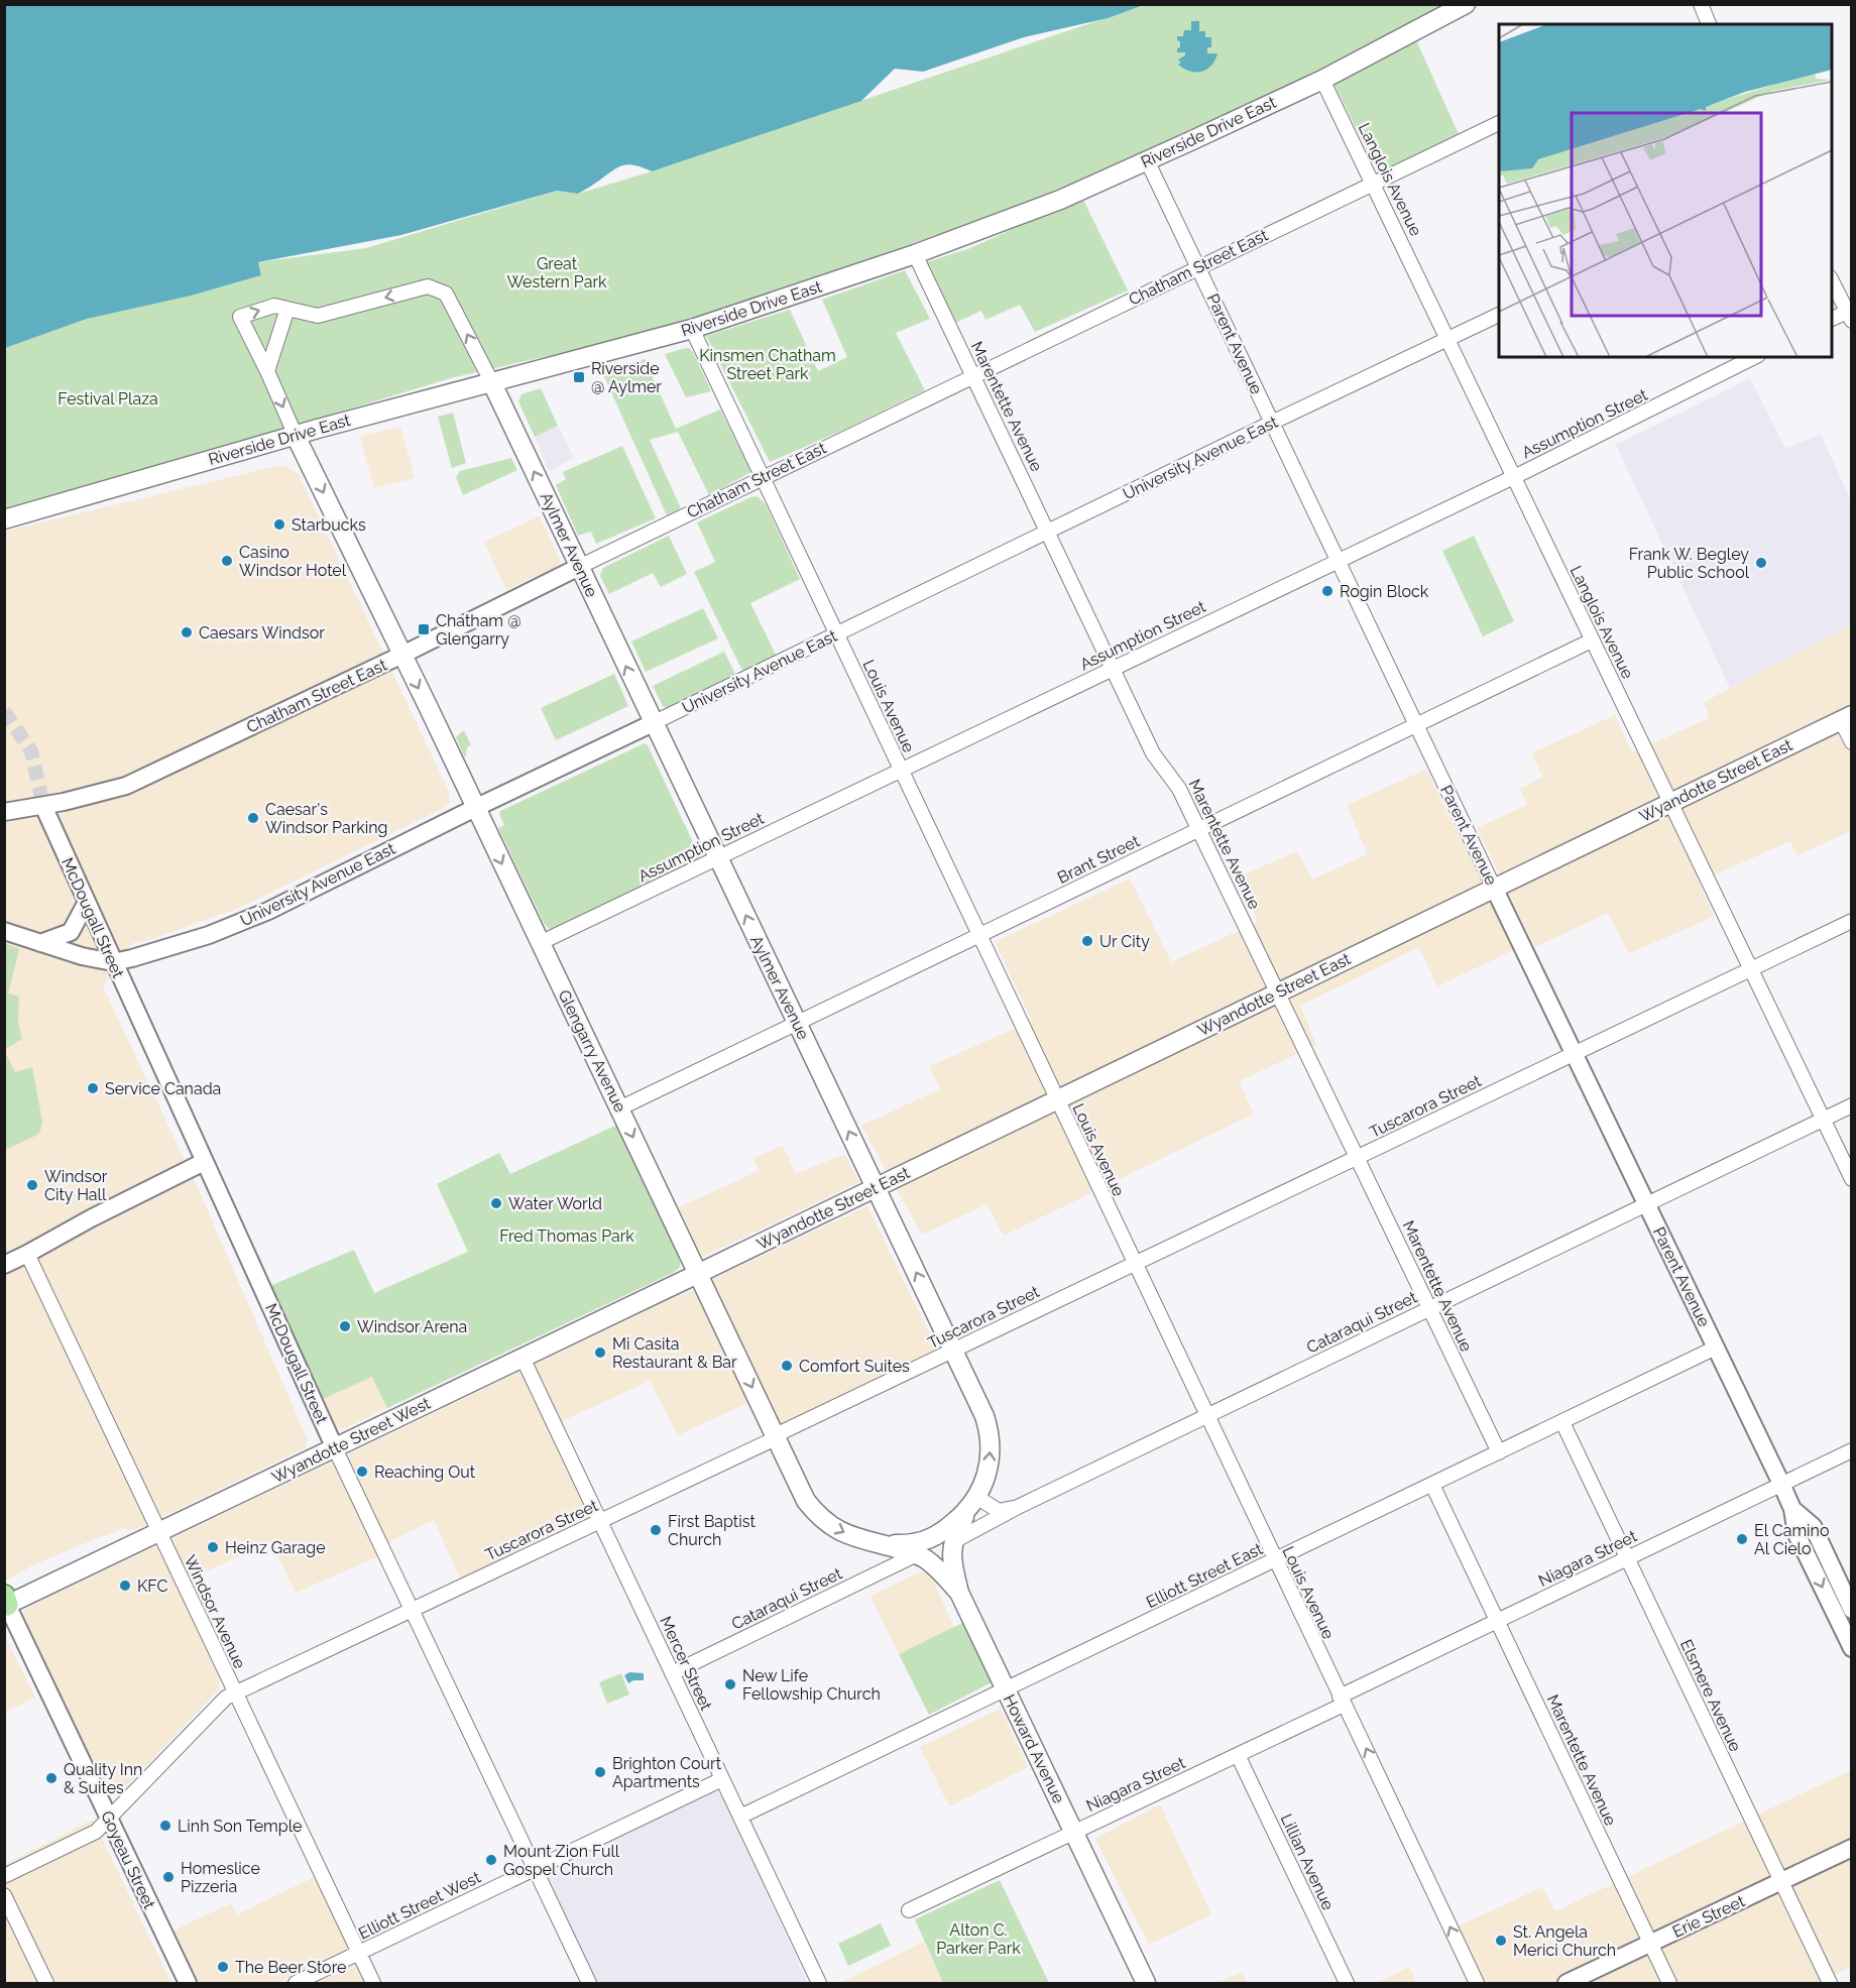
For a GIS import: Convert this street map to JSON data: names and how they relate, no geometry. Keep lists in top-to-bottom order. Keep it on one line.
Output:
{"streets":{"main road":["Riverside Drive East","Aylmer Avenue","Wyandotte Street East","Glengarry Avenue","Wyandotte Street West","Howard Avenue"],"street":["Langlois Avenue","Chatham Street East","Parent Avenue","Marentette Avenue","Assumption Street","University Avenue East","Louis Avenue","Brant Street","McDougall Street","Tuscarora Street","Cataraqui Street","Niagara Street","Elliott Street East","Windsor Avenue","Mercer Street","Elsmere Avenue","Goyeau Street","Lillian Avenue","Elliott Street West","Erie Street"]},"crossings":[["Riverside Drive East","Langlois Avenue"],["Riverside Drive East","Parent Avenue"],["Riverside Drive East","Marentette Avenue"],["Riverside Drive East","Aylmer Avenue"],["Riverside Drive East","Louis Avenue"],["Riverside Drive East","Glengarry Avenue"],["Langlois Avenue","Chatham Street East"],["Langlois Avenue","Assumption Street"],["Langlois Avenue","University Avenue East"],["Langlois Avenue","Wyandotte Street East"],["Langlois Avenue","Brant Street"],["Langlois Avenue","Tuscarora Street"],["Langlois Avenue","Cataraqui Street"],["Chatham Street East","Parent Avenue"],["Chatham Street East","Marentette Avenue"],["Chatham Street East","Aylmer Avenue"],["Chatham Street East","Louis Avenue"],["Chatham Street East","McDougall Street"],["Chatham Street East","Glengarry Avenue"],["Parent Avenue","Assumption Street"],["Parent Avenue","University Avenue East"],["Parent Avenue","Wyandotte Street East"],["Parent Avenue","Brant Street"],["Parent Avenue","Tuscarora Street"],["Parent Avenue","Cataraqui Street"],["Parent Avenue","Niagara Street"],["Parent Avenue","Elliott Street East"],["Marentette Avenue","Assumption Street"],["Marentette Avenue","University Avenue East"],["Marentette Avenue","Wyandotte Street East"],["Marentette Avenue","Brant Street"],["Marentette Avenue","Tuscarora Street"],["Marentette Avenue","Cataraqui Street"],["Marentette Avenue","Niagara Street"],["Marentette Avenue","Elliott Street East"],["Marentette Avenue","Erie Street"],["Assumption Street","Aylmer Avenue"],["Assumption Street","Louis Avenue"],["Assumption Street","Glengarry Avenue"],["University Avenue East","Aylmer Avenue"],["University Avenue East","Louis Avenue"],["University Avenue East","McDougall Street"],["University Avenue East","Glengarry Avenue"],["Aylmer Avenue","Wyandotte Street East"],["Aylmer Avenue","Brant Street"],["Aylmer Avenue","Glengarry Avenue"],["Aylmer Avenue","Tuscarora Street"],["Louis Avenue","Wyandotte Street East"],["Louis Avenue","Brant Street"],["Louis Avenue","Tuscarora Street"],["Louis Avenue","Cataraqui Street"],["Louis Avenue","Niagara Street"],["Louis Avenue","Elliott Street East"],["Wyandotte Street East","Glengarry Avenue"],["Wyandotte Street East","Wyandotte Street West"],["Brant Street","Glengarry Avenue"],["McDougall Street","Tuscarora Street"],["McDougall Street","Wyandotte Street West"],["McDougall Street","Elliott Street West"],["Glengarry Avenue","Tuscarora Street"],["Glengarry Avenue","Cataraqui Street"],["Glengarry Avenue","Wyandotte Street West"],["Glengarry Avenue","Howard Avenue"],["Tuscarora Street","Windsor Avenue"],["Tuscarora Street","Mercer Street"],["Tuscarora Street","Goyeau Street"],["Cataraqui Street","Mercer Street"],["Cataraqui Street","Howard Avenue"],["Wyandotte Street West","Windsor Avenue"],["Wyandotte Street West","Mercer Street"],["Wyandotte Street West","Goyeau Street"],["Niagara Street","Elsmere Avenue"],["Niagara Street","Howard Avenue"],["Niagara Street","Lillian Avenue"],["Elliott Street East","Mercer Street"],["Elliott Street East","Elsmere Avenue"],["Elliott Street East","Howard Avenue"],["Windsor Avenue","Elliott Street West"],["Mercer Street","Elliott Street West"],["Elsmere Avenue","Erie Street"]],"one_way":["Aylmer Avenue","Glengarry Avenue"],"parks":["Great Western Park","Kinsmen Chatham Street Park","Festival Plaza","Fred Thomas Park","Alton C. Parker Park"],"places":{"transit":["Riverside @ Aylmer","Chatham @ Glengarry"],"other":["Starbucks","Casino Windsor Hotel","Frank W. Begley Public School","Rogin Block","Caesars Windsor","Caesar's Windsor Parking","Ur City","Service Canada","Windsor City Hall","Water World","Windsor Arena","Mi Casita Restaurant & Bar","Comfort Suites","Reaching Out","First Baptist Church","El Camino Al Cielo","Heinz Garage","KFC","New Life Fellowship Church","Brighton Court Apartments","Quality Inn & Suites","Linh Son Temple","Mount Zion Full Gospel Church","Homeslice Pizzeria","St. Angela Merici Church","The Beer Store"]}}
